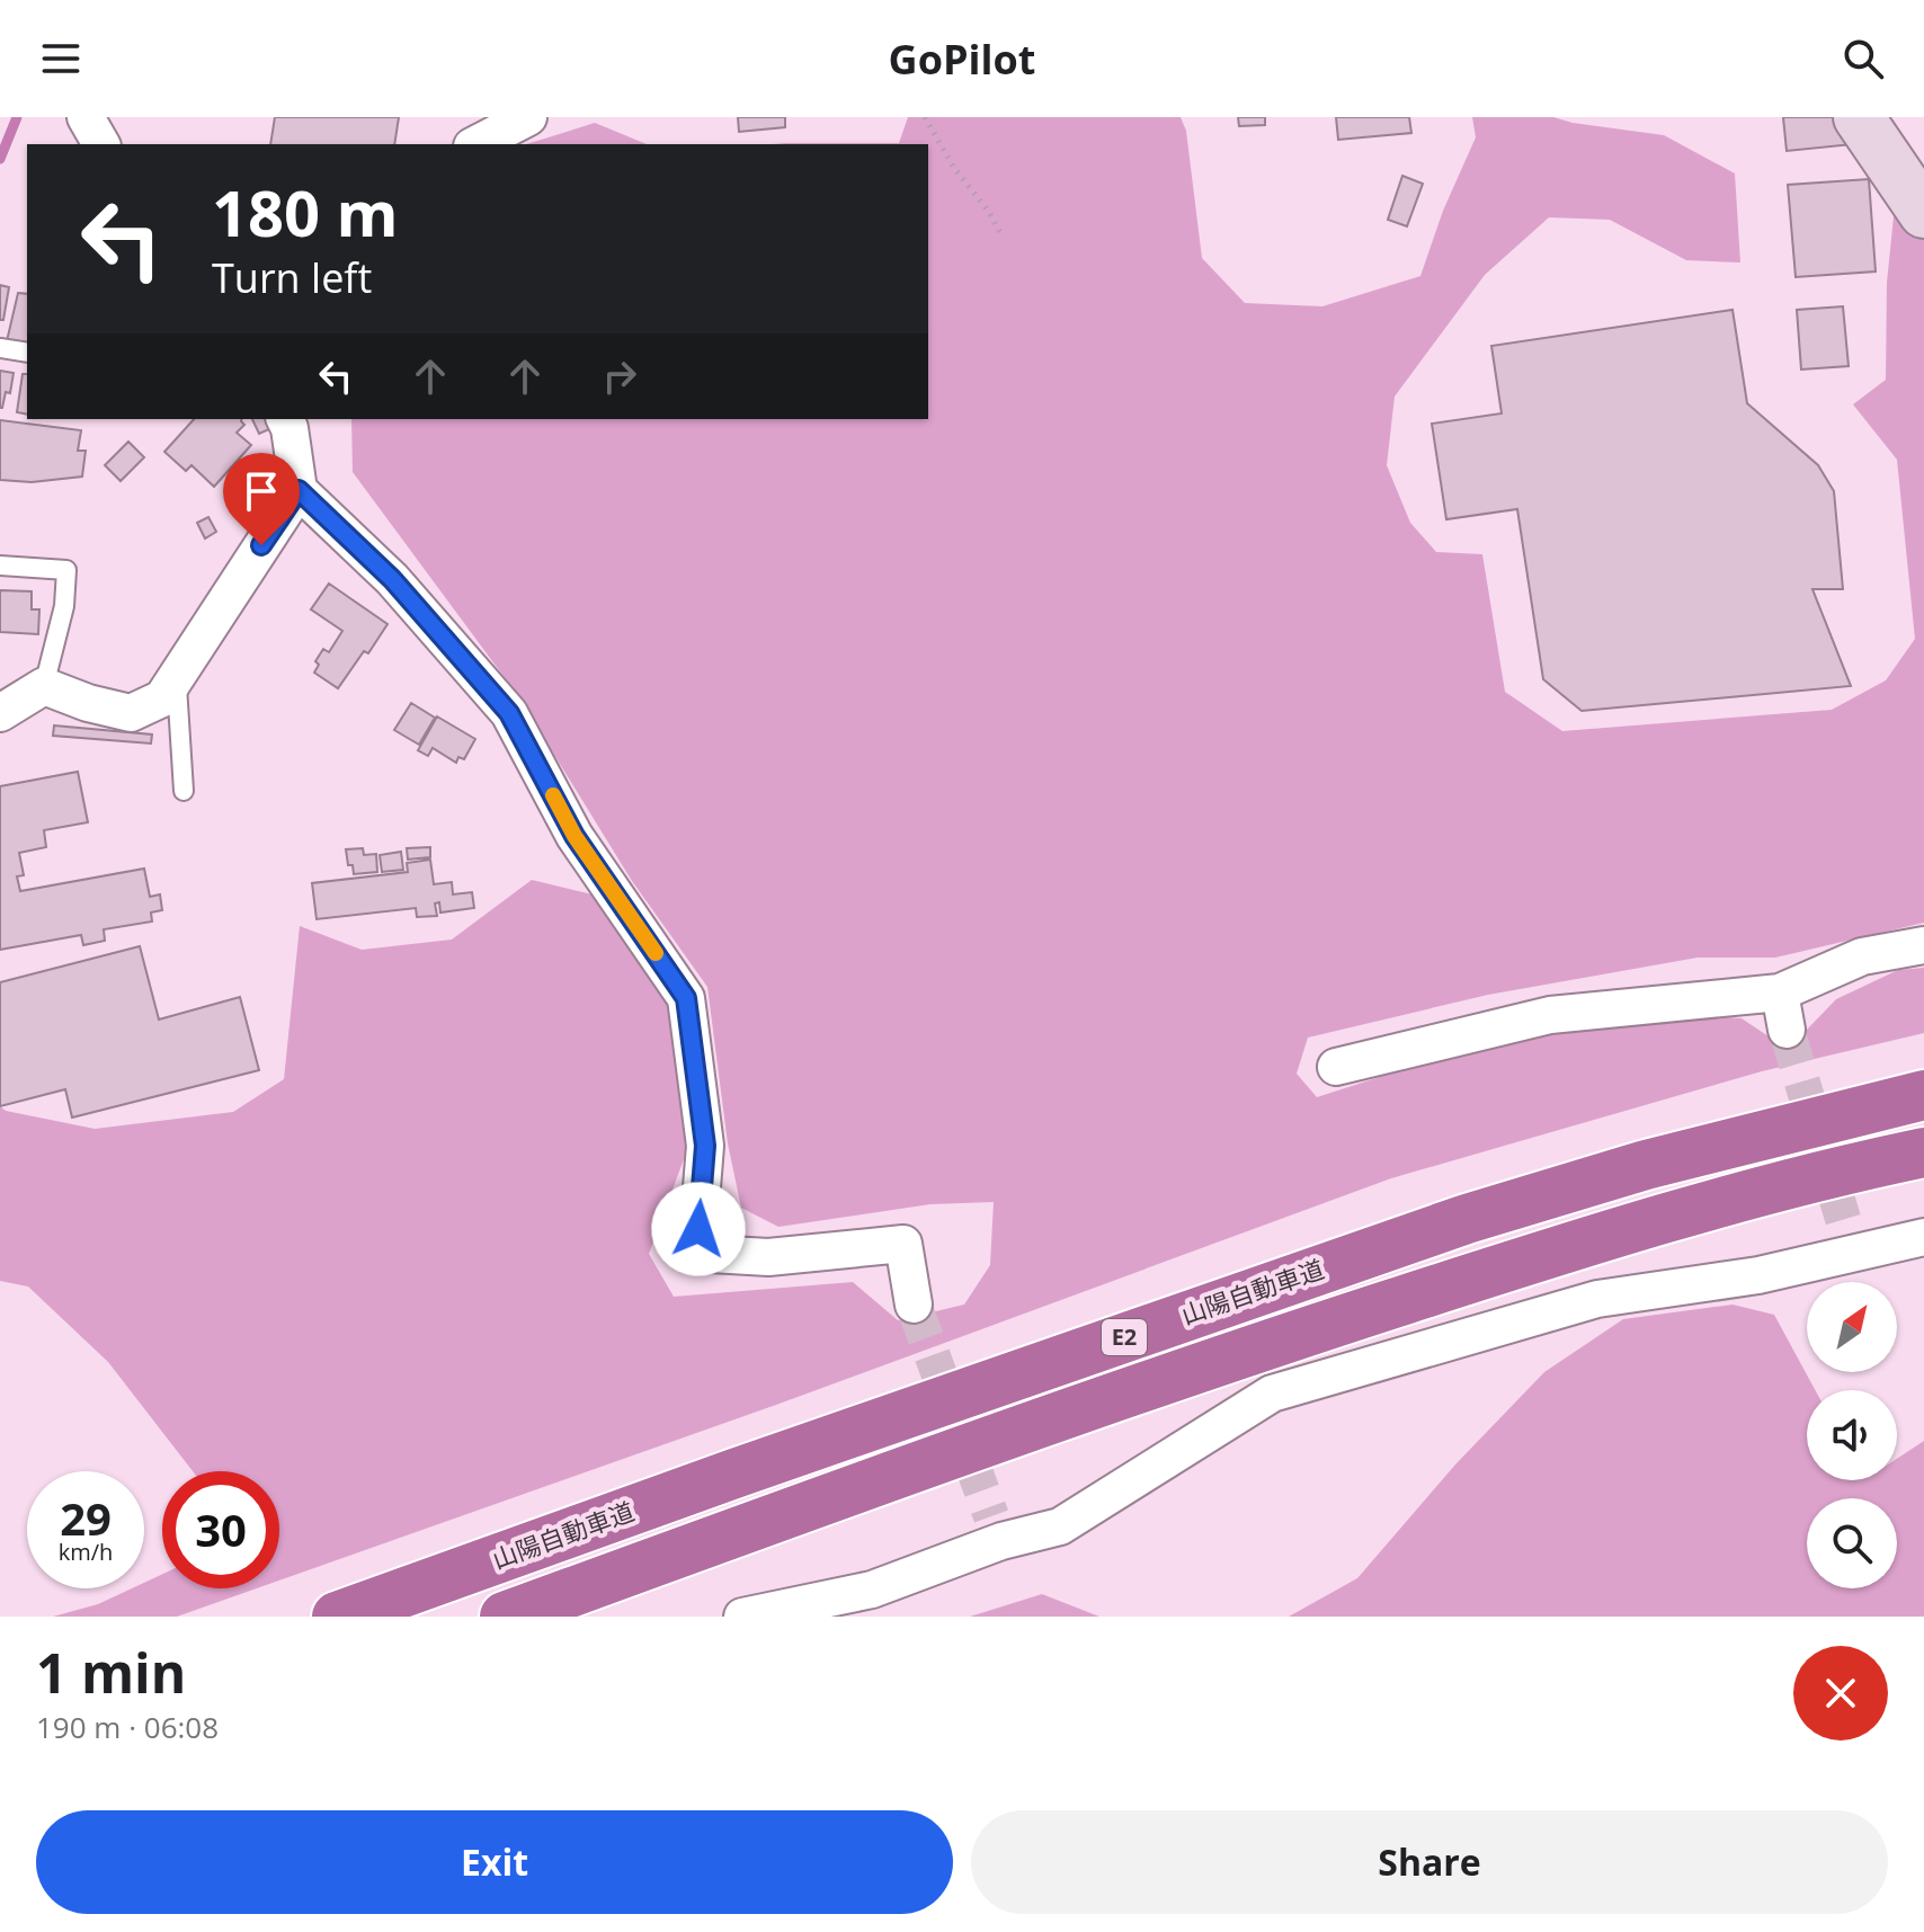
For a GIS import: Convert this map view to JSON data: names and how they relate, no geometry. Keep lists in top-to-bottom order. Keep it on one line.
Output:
{"streets":{"highway":["山陽自動車道","E2"]},"north":"top right","page":{"header":"GoPilot","turn":["180 m","Turn left"],"speed":"29 km/h","limit":"30","heading":["1 min","190 m · 06:08"],"buttons":["Exit","Share"]}}
